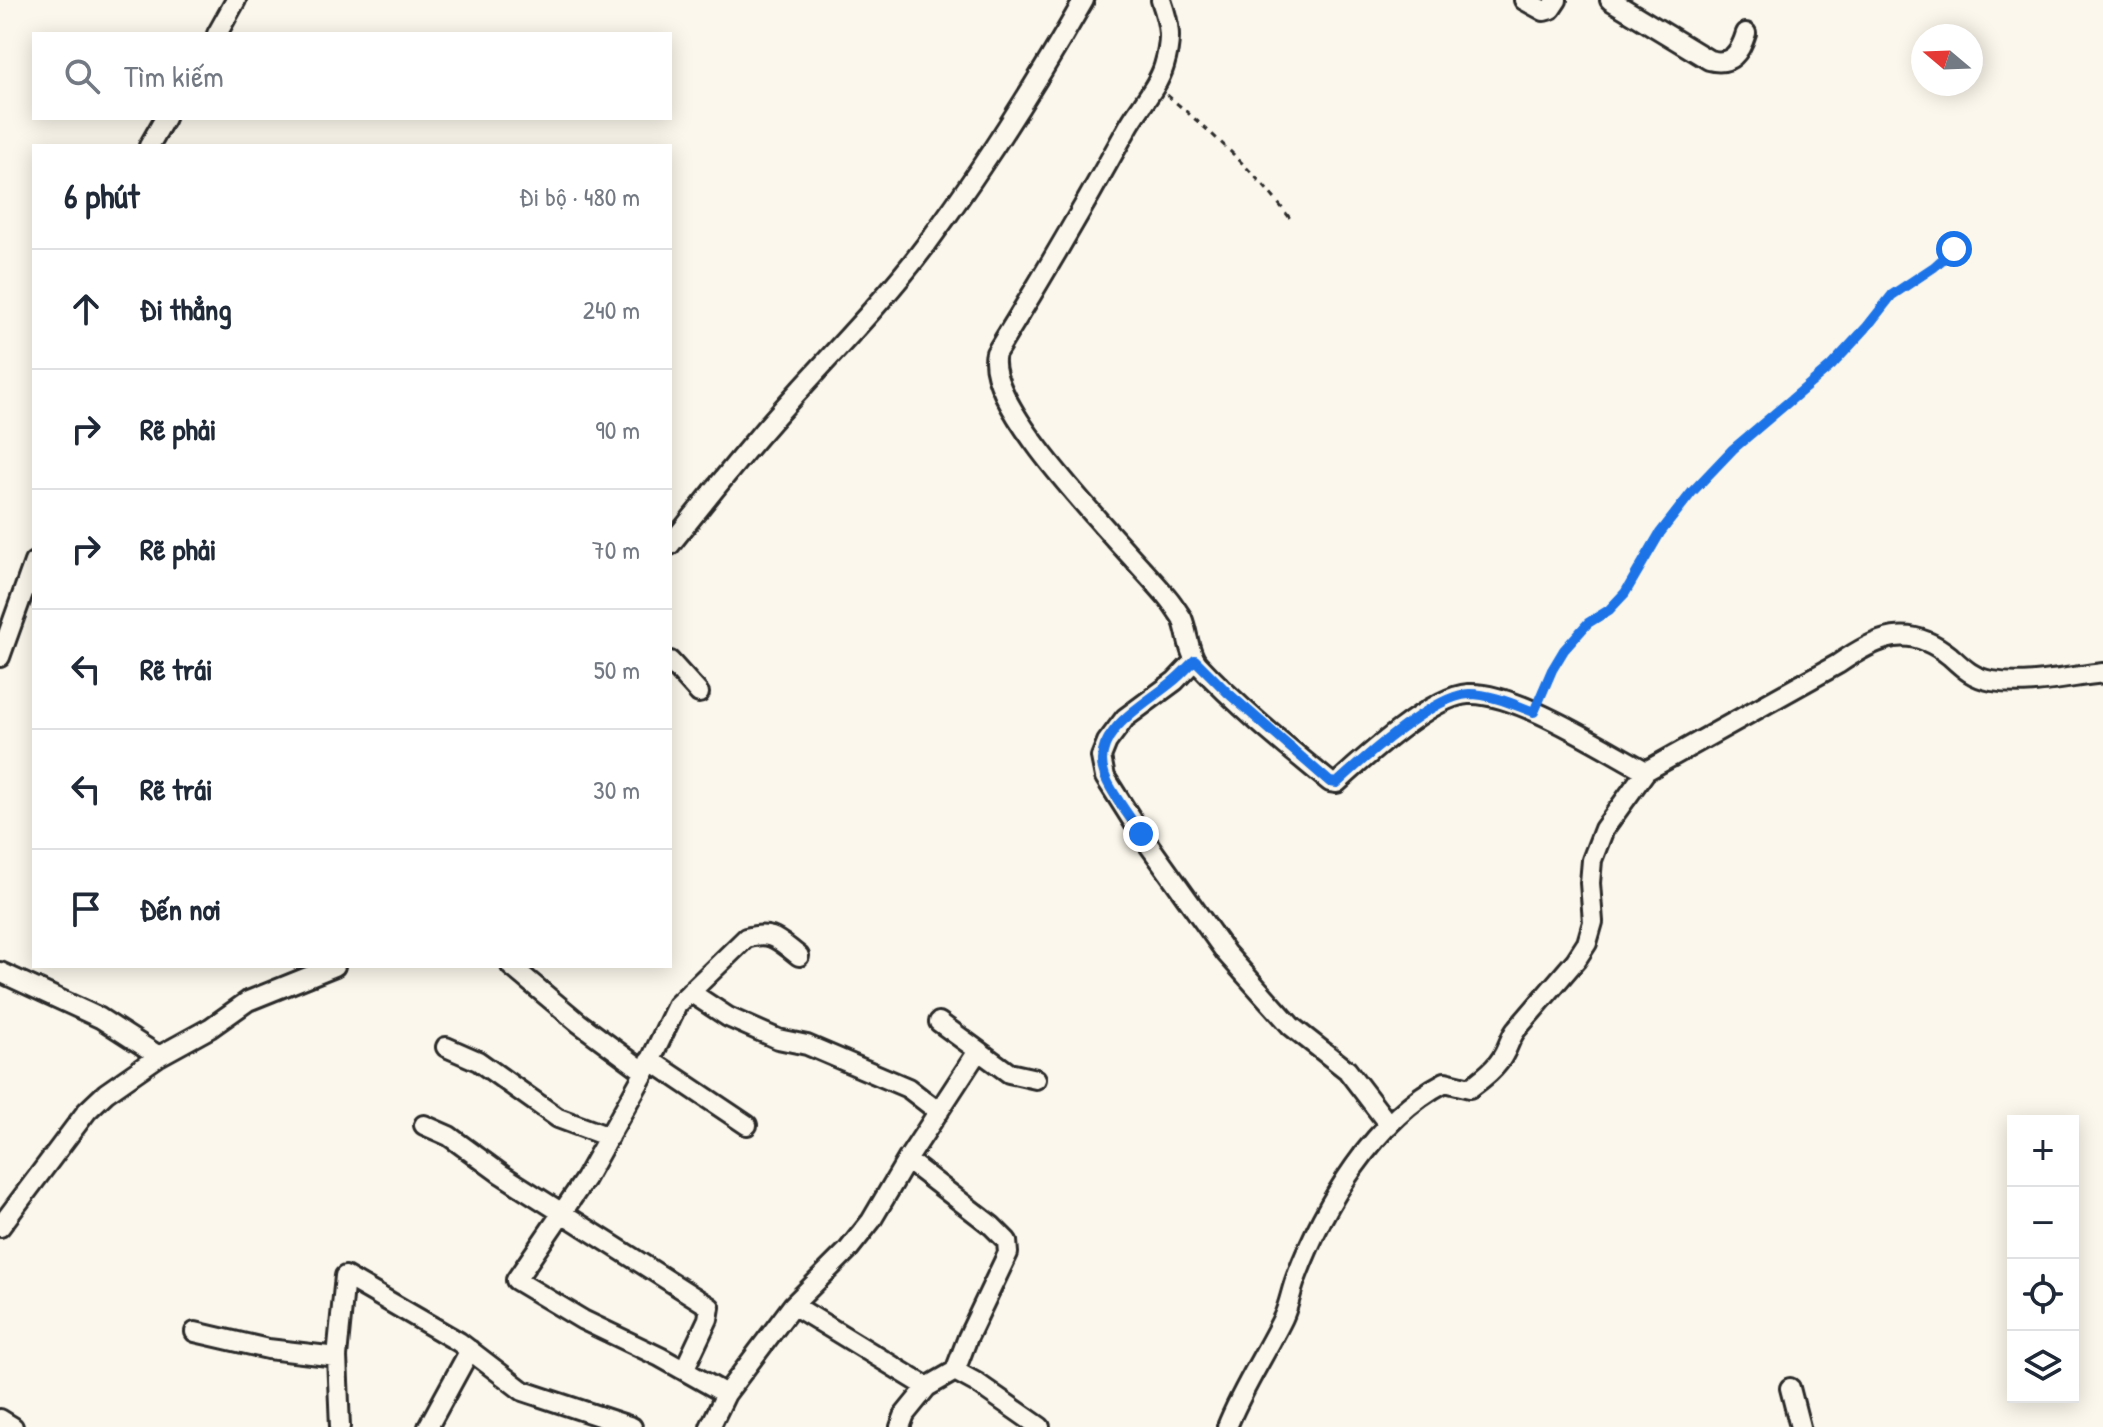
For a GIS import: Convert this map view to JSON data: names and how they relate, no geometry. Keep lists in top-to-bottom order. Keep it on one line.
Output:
{"north":"left","page":{"search":"Tìm kiếm","heading":["6 phút","Đi bộ · 480 m"],"list":[["Đi thẳng","240 m"],["Rẽ phải","90 m"],["Rẽ phải","70 m"],["Rẽ trái","50 m"],["Rẽ trái","30 m"],"Đến nơi"],"map_buttons":["+","−"]}}
